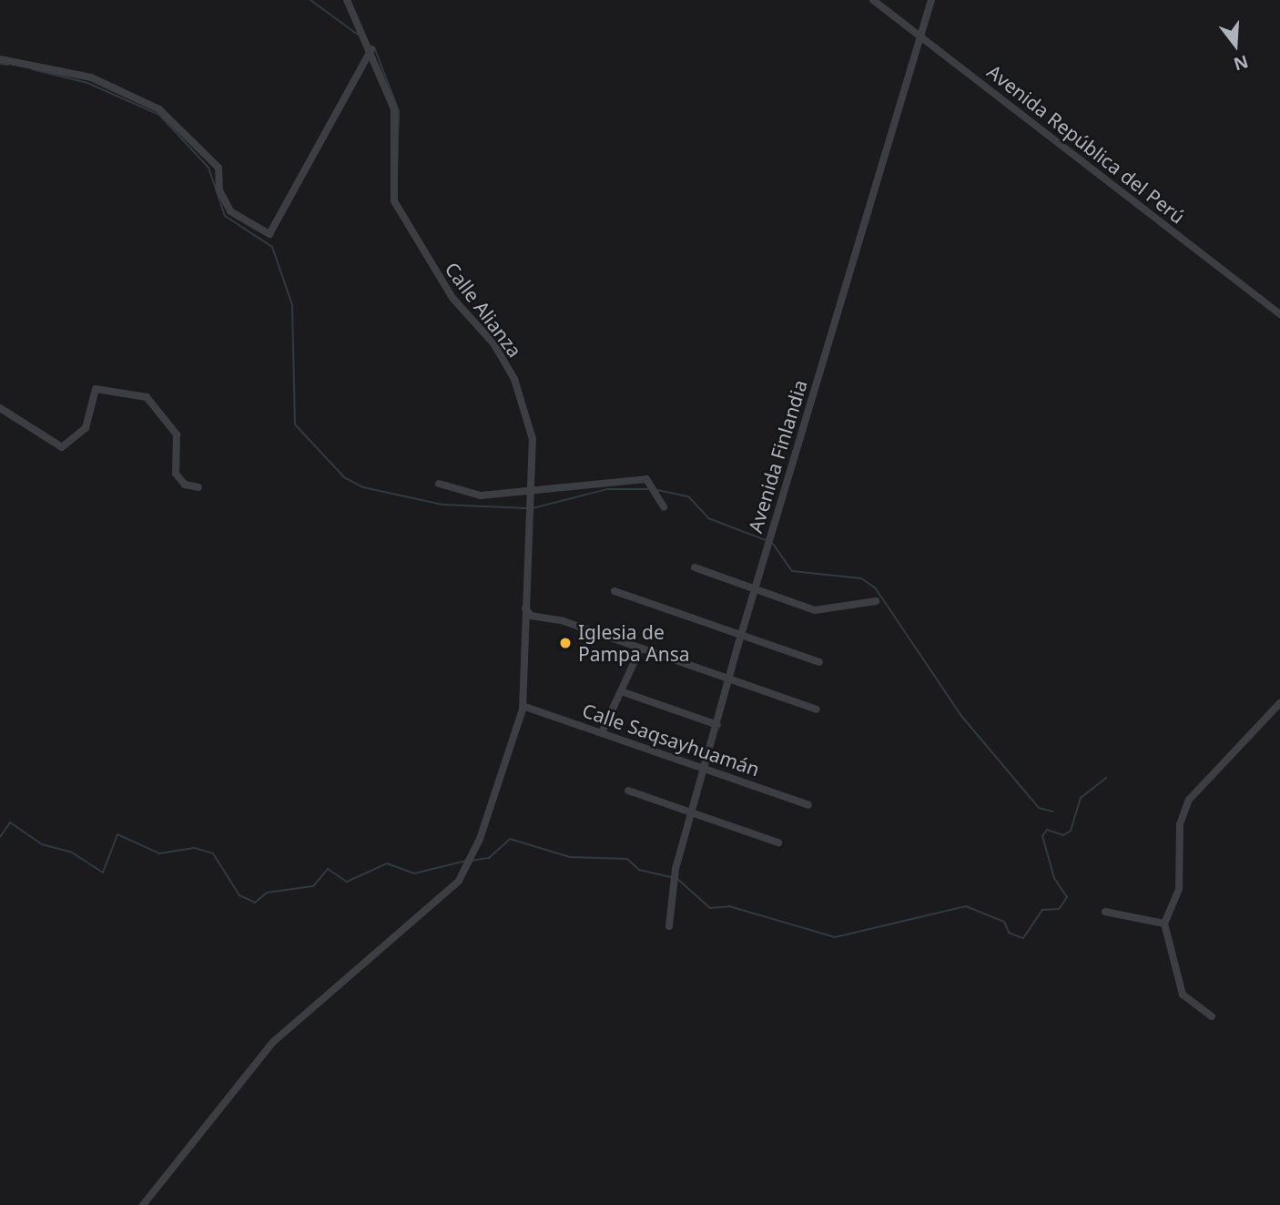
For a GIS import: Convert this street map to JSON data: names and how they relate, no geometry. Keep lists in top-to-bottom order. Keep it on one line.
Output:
{"streets":{"street":["Avenida República del Perú","Calle Alianza","Avenida Finlandia","Calle Saqsayhuamán"]},"crossings":[["Avenida República del Perú","Avenida Finlandia"],["Calle Alianza","Calle Saqsayhuamán"],["Avenida Finlandia","Calle Saqsayhuamán"]],"places":["Iglesia de Pampa Ansa"],"north":"bottom"}
